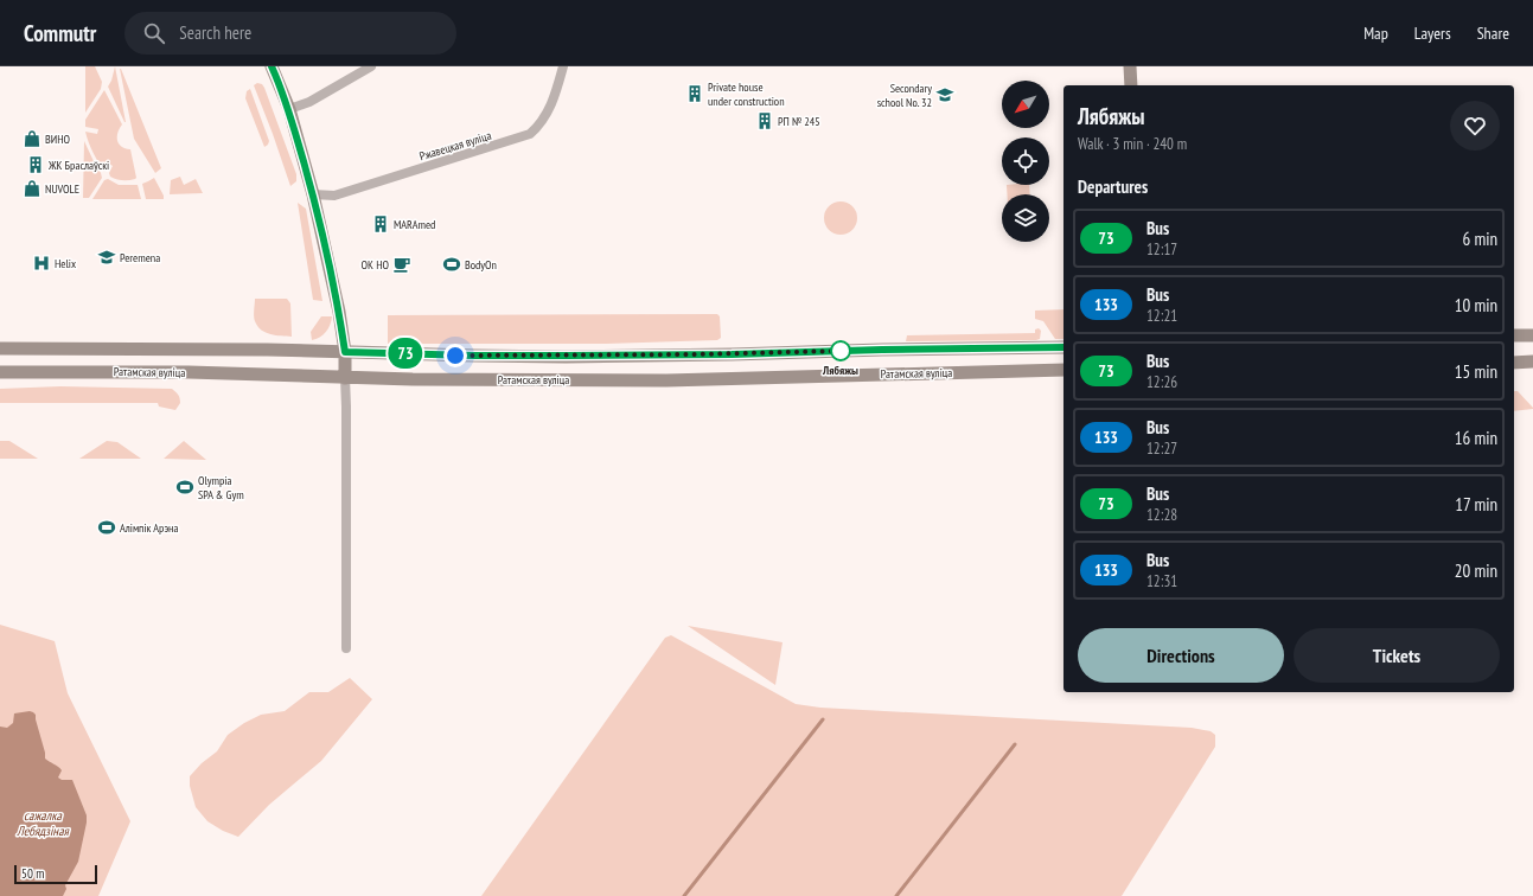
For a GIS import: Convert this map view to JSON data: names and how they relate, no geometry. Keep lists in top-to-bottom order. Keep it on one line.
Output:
{"streets":{"main road":["Ратамская вуліца"],"street":["Ржавецкая вуліца"]},"water":["сажалка Лебядзіная"],"places":{"building":["Private house under construction","РП № 245","ЖК Браслаўскі","MARAmed"],"school or university":["Secondary school No. 32","Peremena"],"shop":["ВИНО","NUVOLE"],"hospital":["Helix"],"cafe":["ОК НО"],"sports":["BodyOn","Olympia SPA & Gym","Алімпік Арэна"],"other":["Лябяжы"]},"lines":["bus line 73"],"scale_bar":"50 m","north":"bottom left","page":{"header":"Commutr","search":"Search here","nav":["Map","Layers","Share"],"on_map":"73","heading":[["Лябяжы","Walk · 3 min · 240 m"],"Departures"],"list":[{"mark":"73","name":"Bus","note":"12:17","value":"6 min"},{"mark":"133","name":"Bus","note":"12:21","value":"10 min"},{"mark":"73","name":"Bus","note":"12:26","value":"15 min"},{"mark":"133","name":"Bus","note":"12:27","value":"16 min"},{"mark":"73","name":"Bus","note":"12:28","value":"17 min"},{"mark":"133","name":"Bus","note":"12:31","value":"20 min"}],"buttons":["Directions","Tickets"],"scale":"50 m"}}
